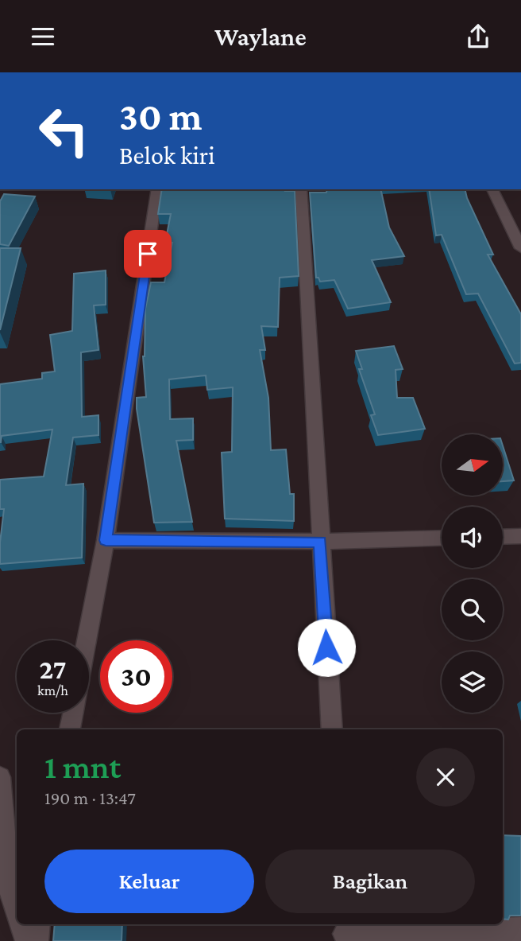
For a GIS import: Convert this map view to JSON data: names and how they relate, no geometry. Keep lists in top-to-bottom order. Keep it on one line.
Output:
{"north":"right","page":{"header":"Waylane","turn":["30 m","Belok kiri"],"speed":"27 km/h","limit":"30","heading":["1 mnt","190 m · 13:47"],"buttons":["Keluar","Bagikan"]}}
